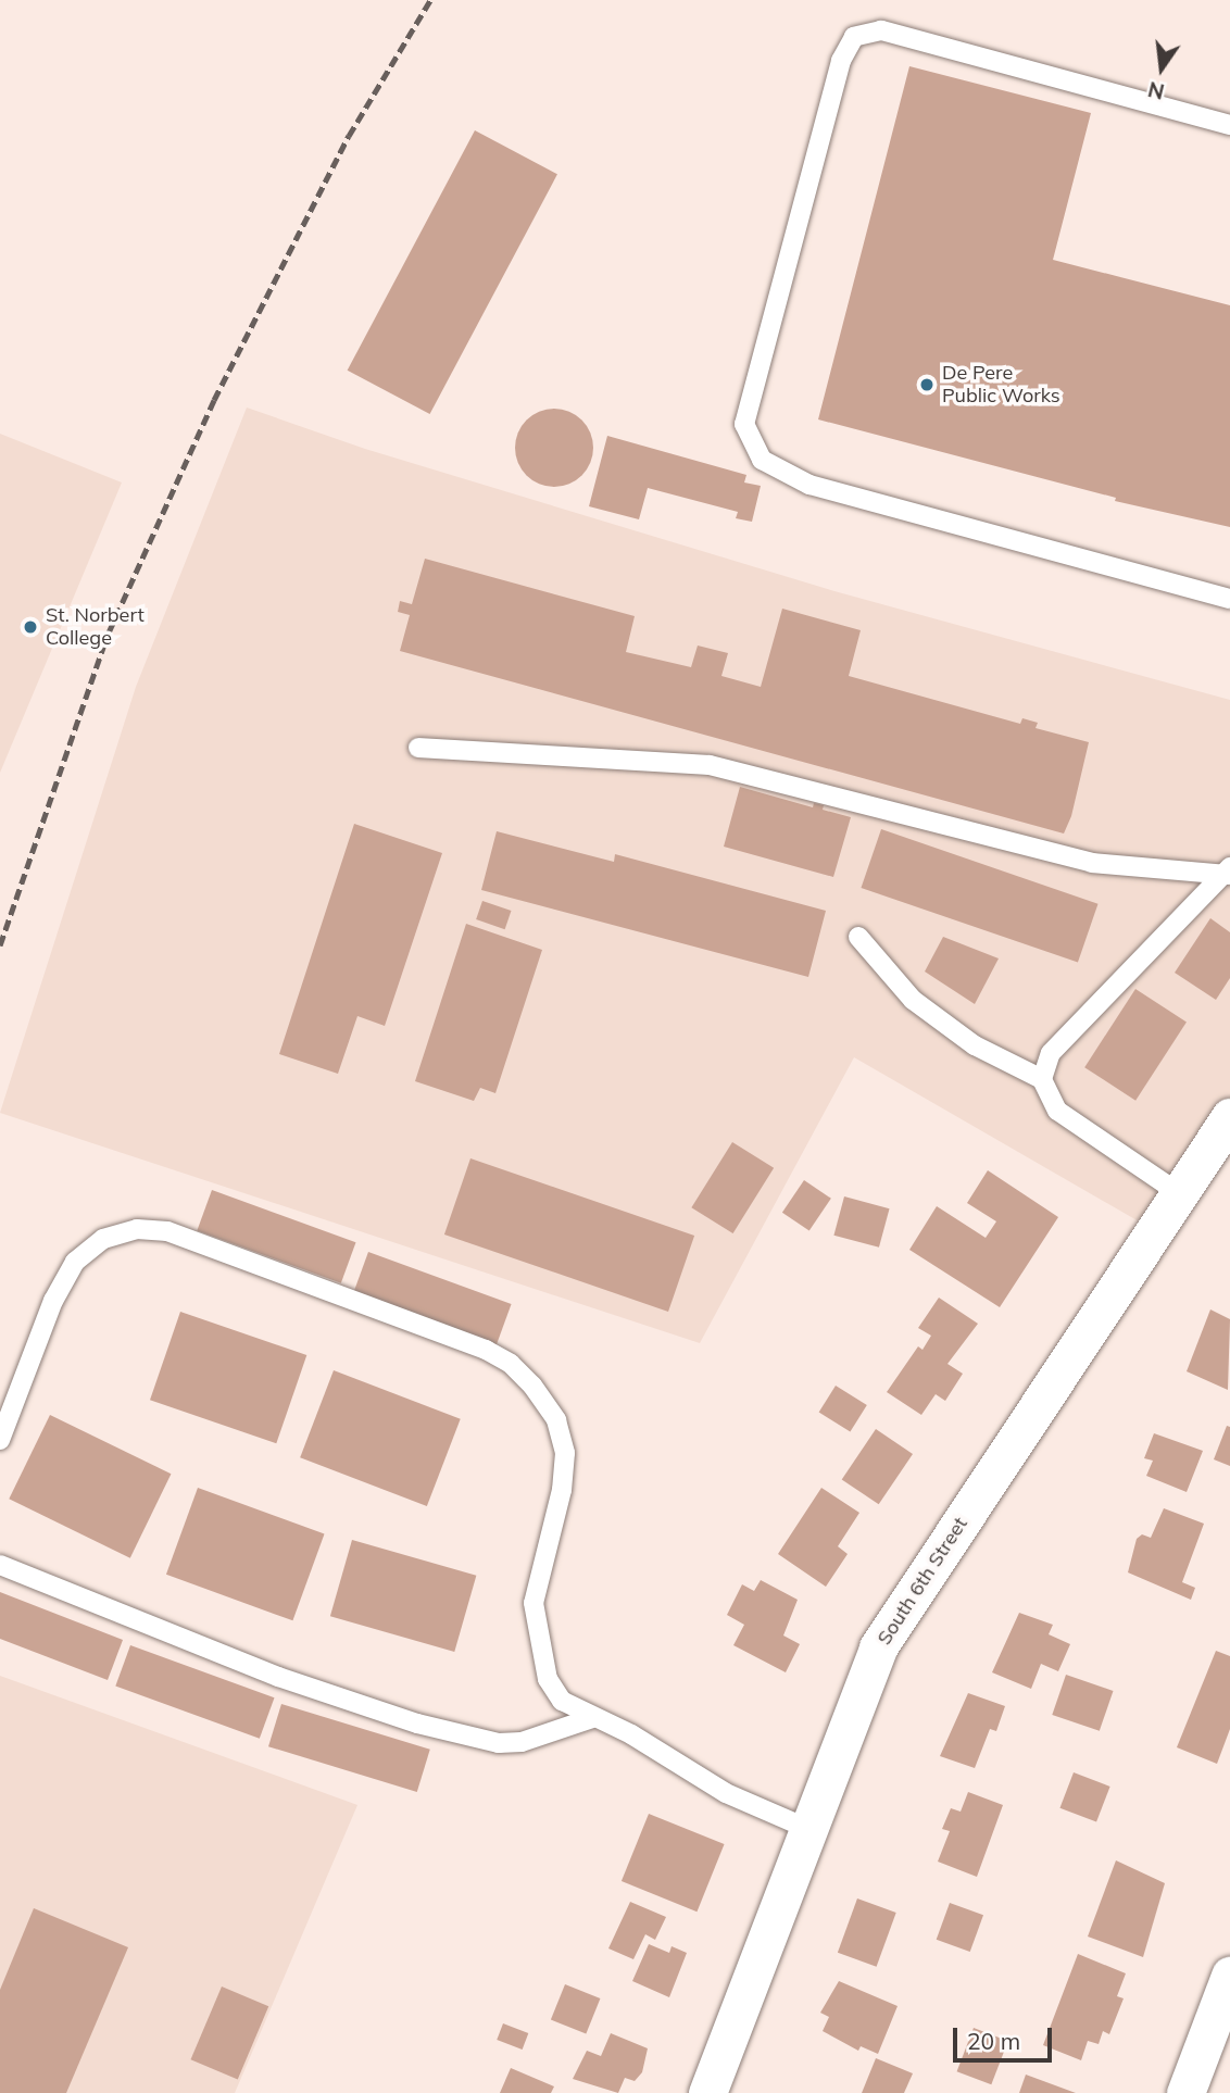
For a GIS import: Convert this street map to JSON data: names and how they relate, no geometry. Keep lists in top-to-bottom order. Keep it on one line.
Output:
{"streets":{"street":["South 6th Street"]},"places":["De Pere Public Works","St. Norbert College"],"scale_bar":"20 m","north":"bottom"}
